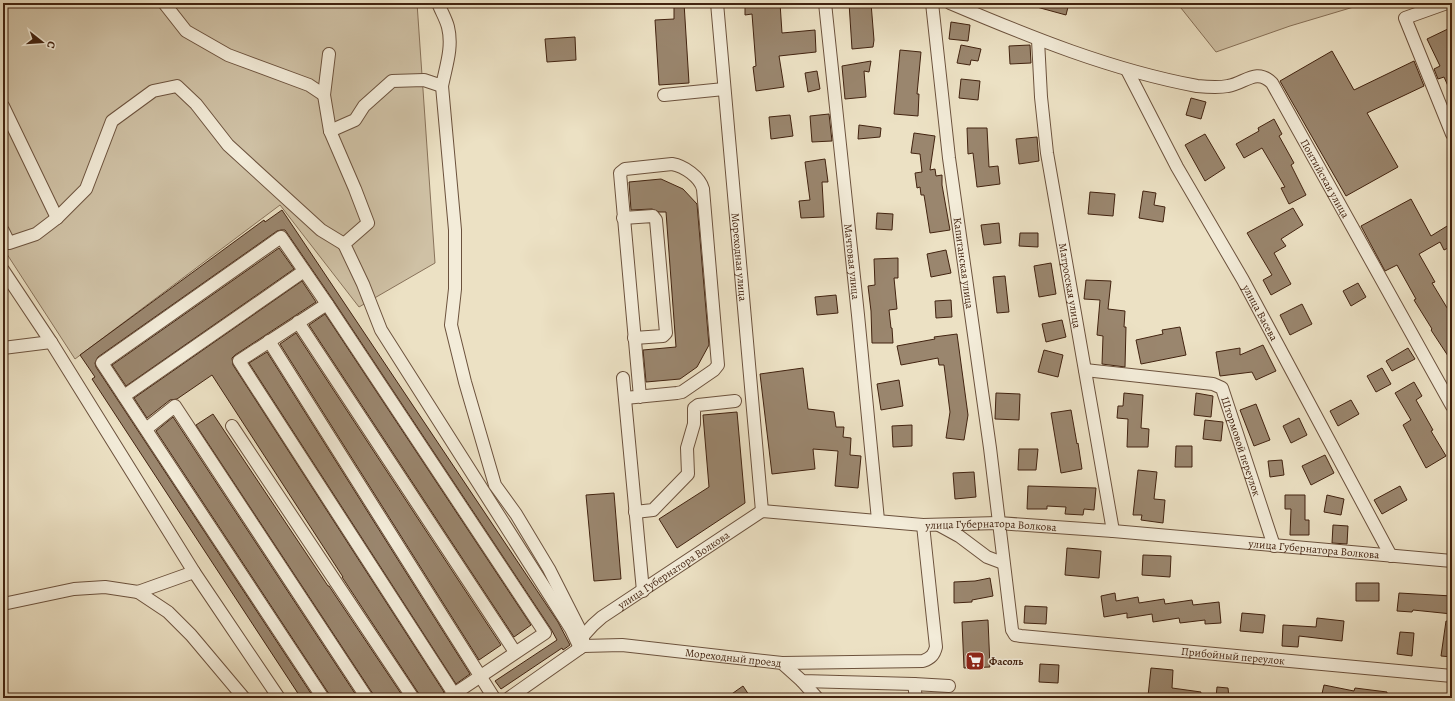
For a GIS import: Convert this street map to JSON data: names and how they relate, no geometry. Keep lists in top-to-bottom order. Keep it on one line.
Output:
{"streets":{"street":["Понтийская улица","Мореходная улица","Мачтовая улица","Капитанская улица","Матросская улица","улица Васева","Штормовой переулок","улица Губернатора Волкова","Прибойный переулок","Мореходный проезд"]},"crossings":[["Понтийская улица","улица Васева"],["Мореходная улица","улица Губернатора Волкова"],["Мачтовая улица","улица Губернатора Волкова"],["Капитанская улица","улица Губернатора Волкова"],["Капитанская улица","Прибойный переулок"],["Матросская улица","Штормовой переулок"],["Матросская улица","улица Губернатора Волкова"],["улица Васева","улица Губернатора Волкова"],["Штормовой переулок","улица Губернатора Волкова"],["улица Губернатора Волкова","Мореходный проезд"]],"places":{"supermarket":["Фасоль"]},"north":"right"}
